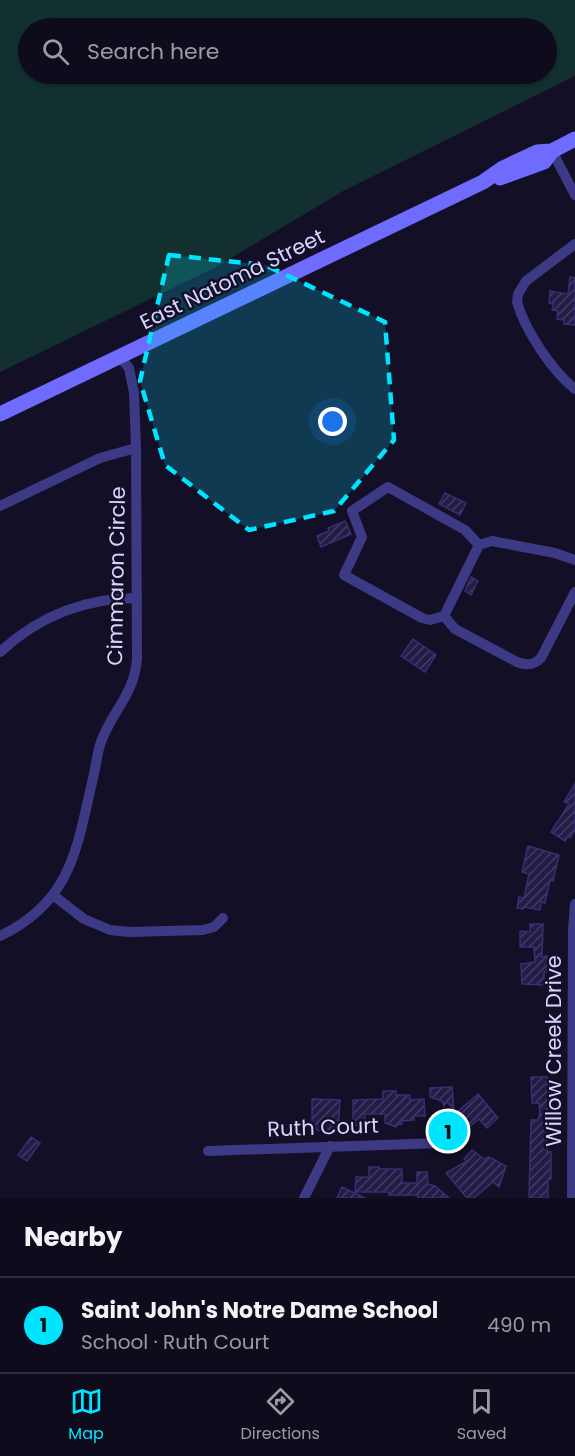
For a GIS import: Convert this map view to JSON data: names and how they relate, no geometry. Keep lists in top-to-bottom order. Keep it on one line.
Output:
{"streets":{"main road":["East Natoma Street"],"street":["Cimmaron Circle","Willow Creek Drive","Ruth Court"]},"crossings":[["East Natoma Street","Cimmaron Circle"]],"page":{"search":"Search here","pins":"1","heading":"Nearby","list":[{"mark":"1","name":"Saint John's Notre Dame School","note":"School · Ruth Court","value":"490 m"}],"nav":["Map","Directions","Saved"]}}
